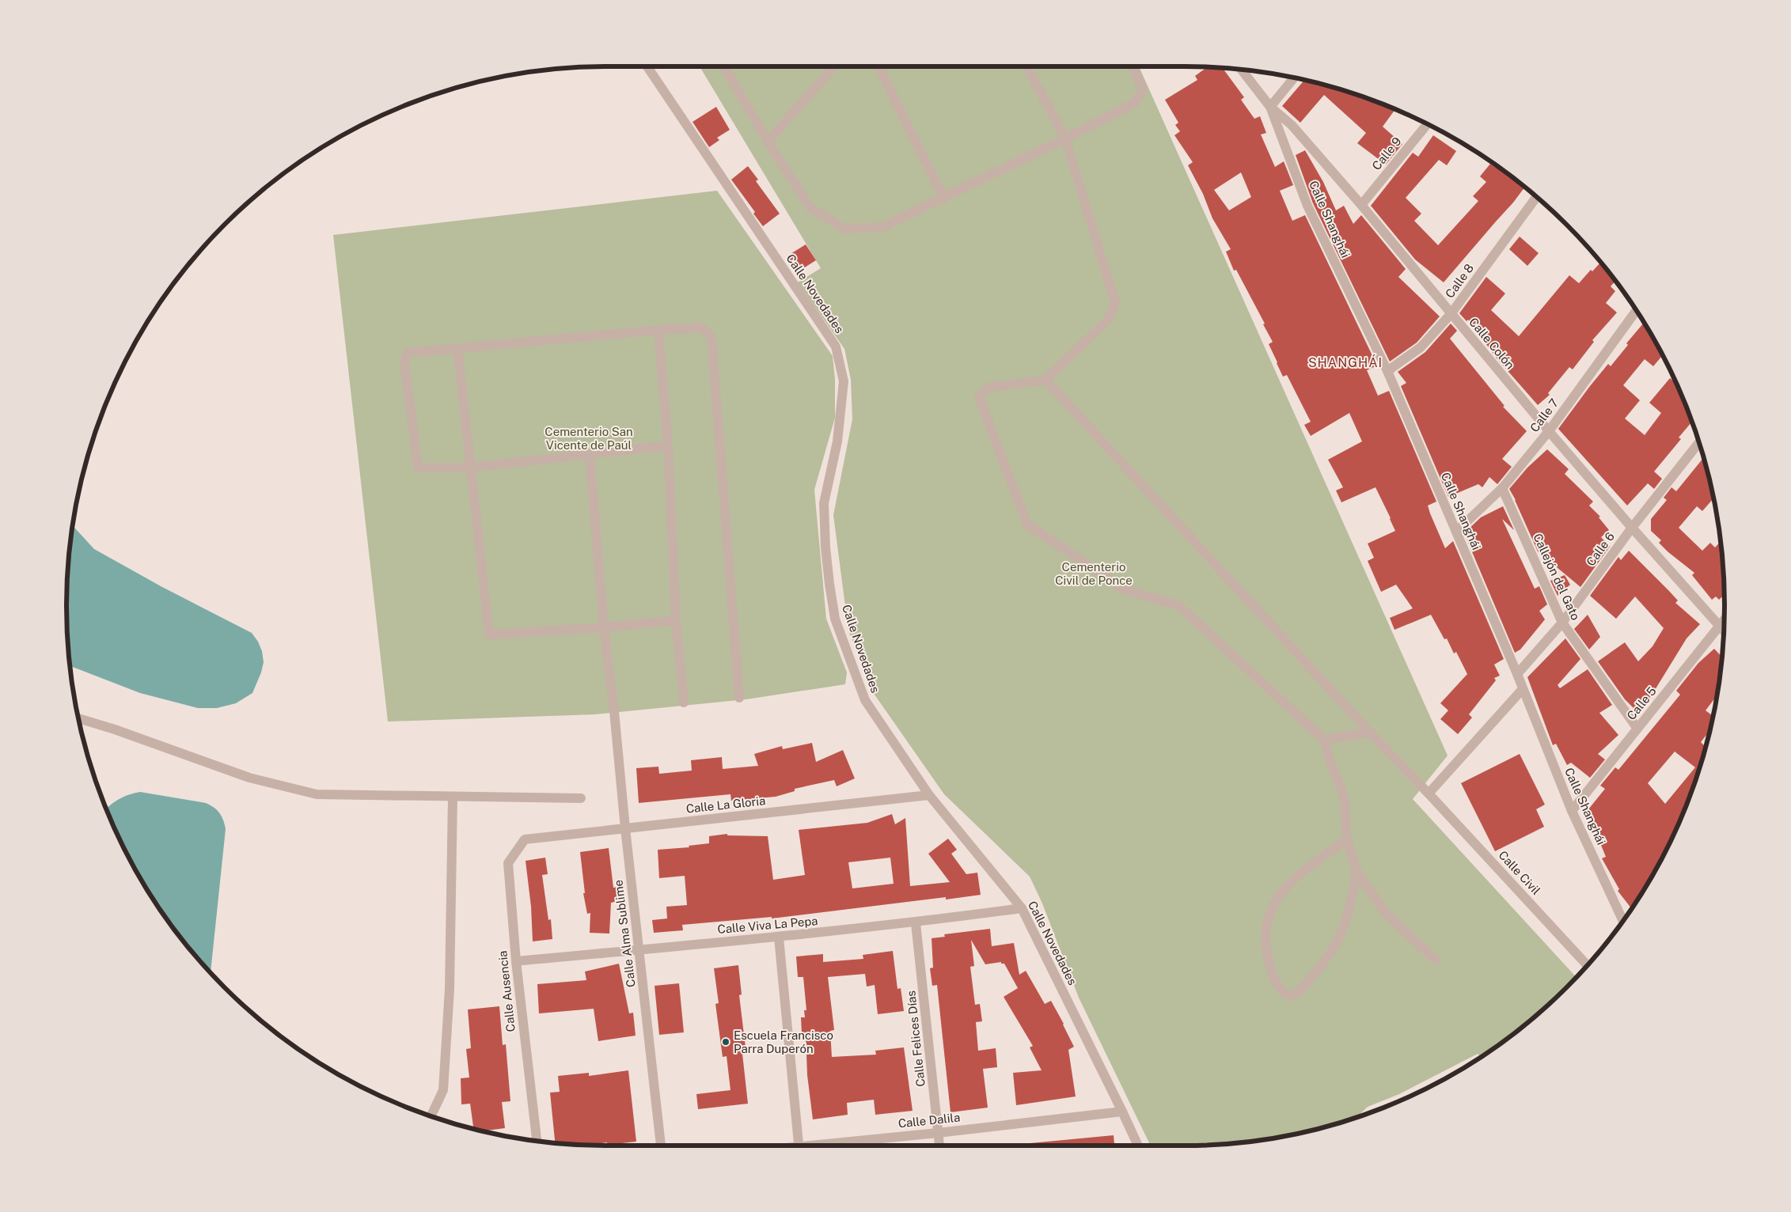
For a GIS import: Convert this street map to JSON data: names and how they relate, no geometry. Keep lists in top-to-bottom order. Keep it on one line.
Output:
{"streets":{"street":["Calle 9","Calle Shanghái","Calle 8","Calle Novedades","Calle Colón","Calle 7","Calle 6","Callejón del Gato","Calle 5","Calle La Gloria","Calle Civil","Calle Viva La Pepa","Calle Alma Sublime","Calle Ausencia","Calle Felices Días","Calle Dalila"]},"crossings":[["Calle 9","Calle Colón"],["Calle Shanghái","Calle 8"],["Calle Shanghái","Calle Colón"],["Calle Shanghái","Calle 7"],["Calle Shanghái","Calle 6"],["Calle Shanghái","Calle 5"],["Calle 8","Calle Colón"],["Calle Novedades","Calle La Gloria"],["Calle Novedades","Calle Viva La Pepa"],["Calle Novedades","Calle Dalila"],["Calle Colón","Calle 7"],["Calle Colón","Calle 6"],["Calle Colón","Calle 5"],["Calle 7","Callejón del Gato"],["Calle 6","Callejón del Gato"],["Callejón del Gato","Calle 5"],["Calle La Gloria","Calle Alma Sublime"],["Calle La Gloria","Calle Ausencia"],["Calle Viva La Pepa","Calle Alma Sublime"],["Calle Viva La Pepa","Calle Ausencia"],["Calle Viva La Pepa","Calle Felices Días"],["Calle Felices Días","Calle Dalila"]],"districts":["SHANGHÁI"],"parks":["Cementerio San Vicente de Paúl","Cementerio Civil de Ponce"],"places":["Escuela Francisco Parra Duperón"]}
